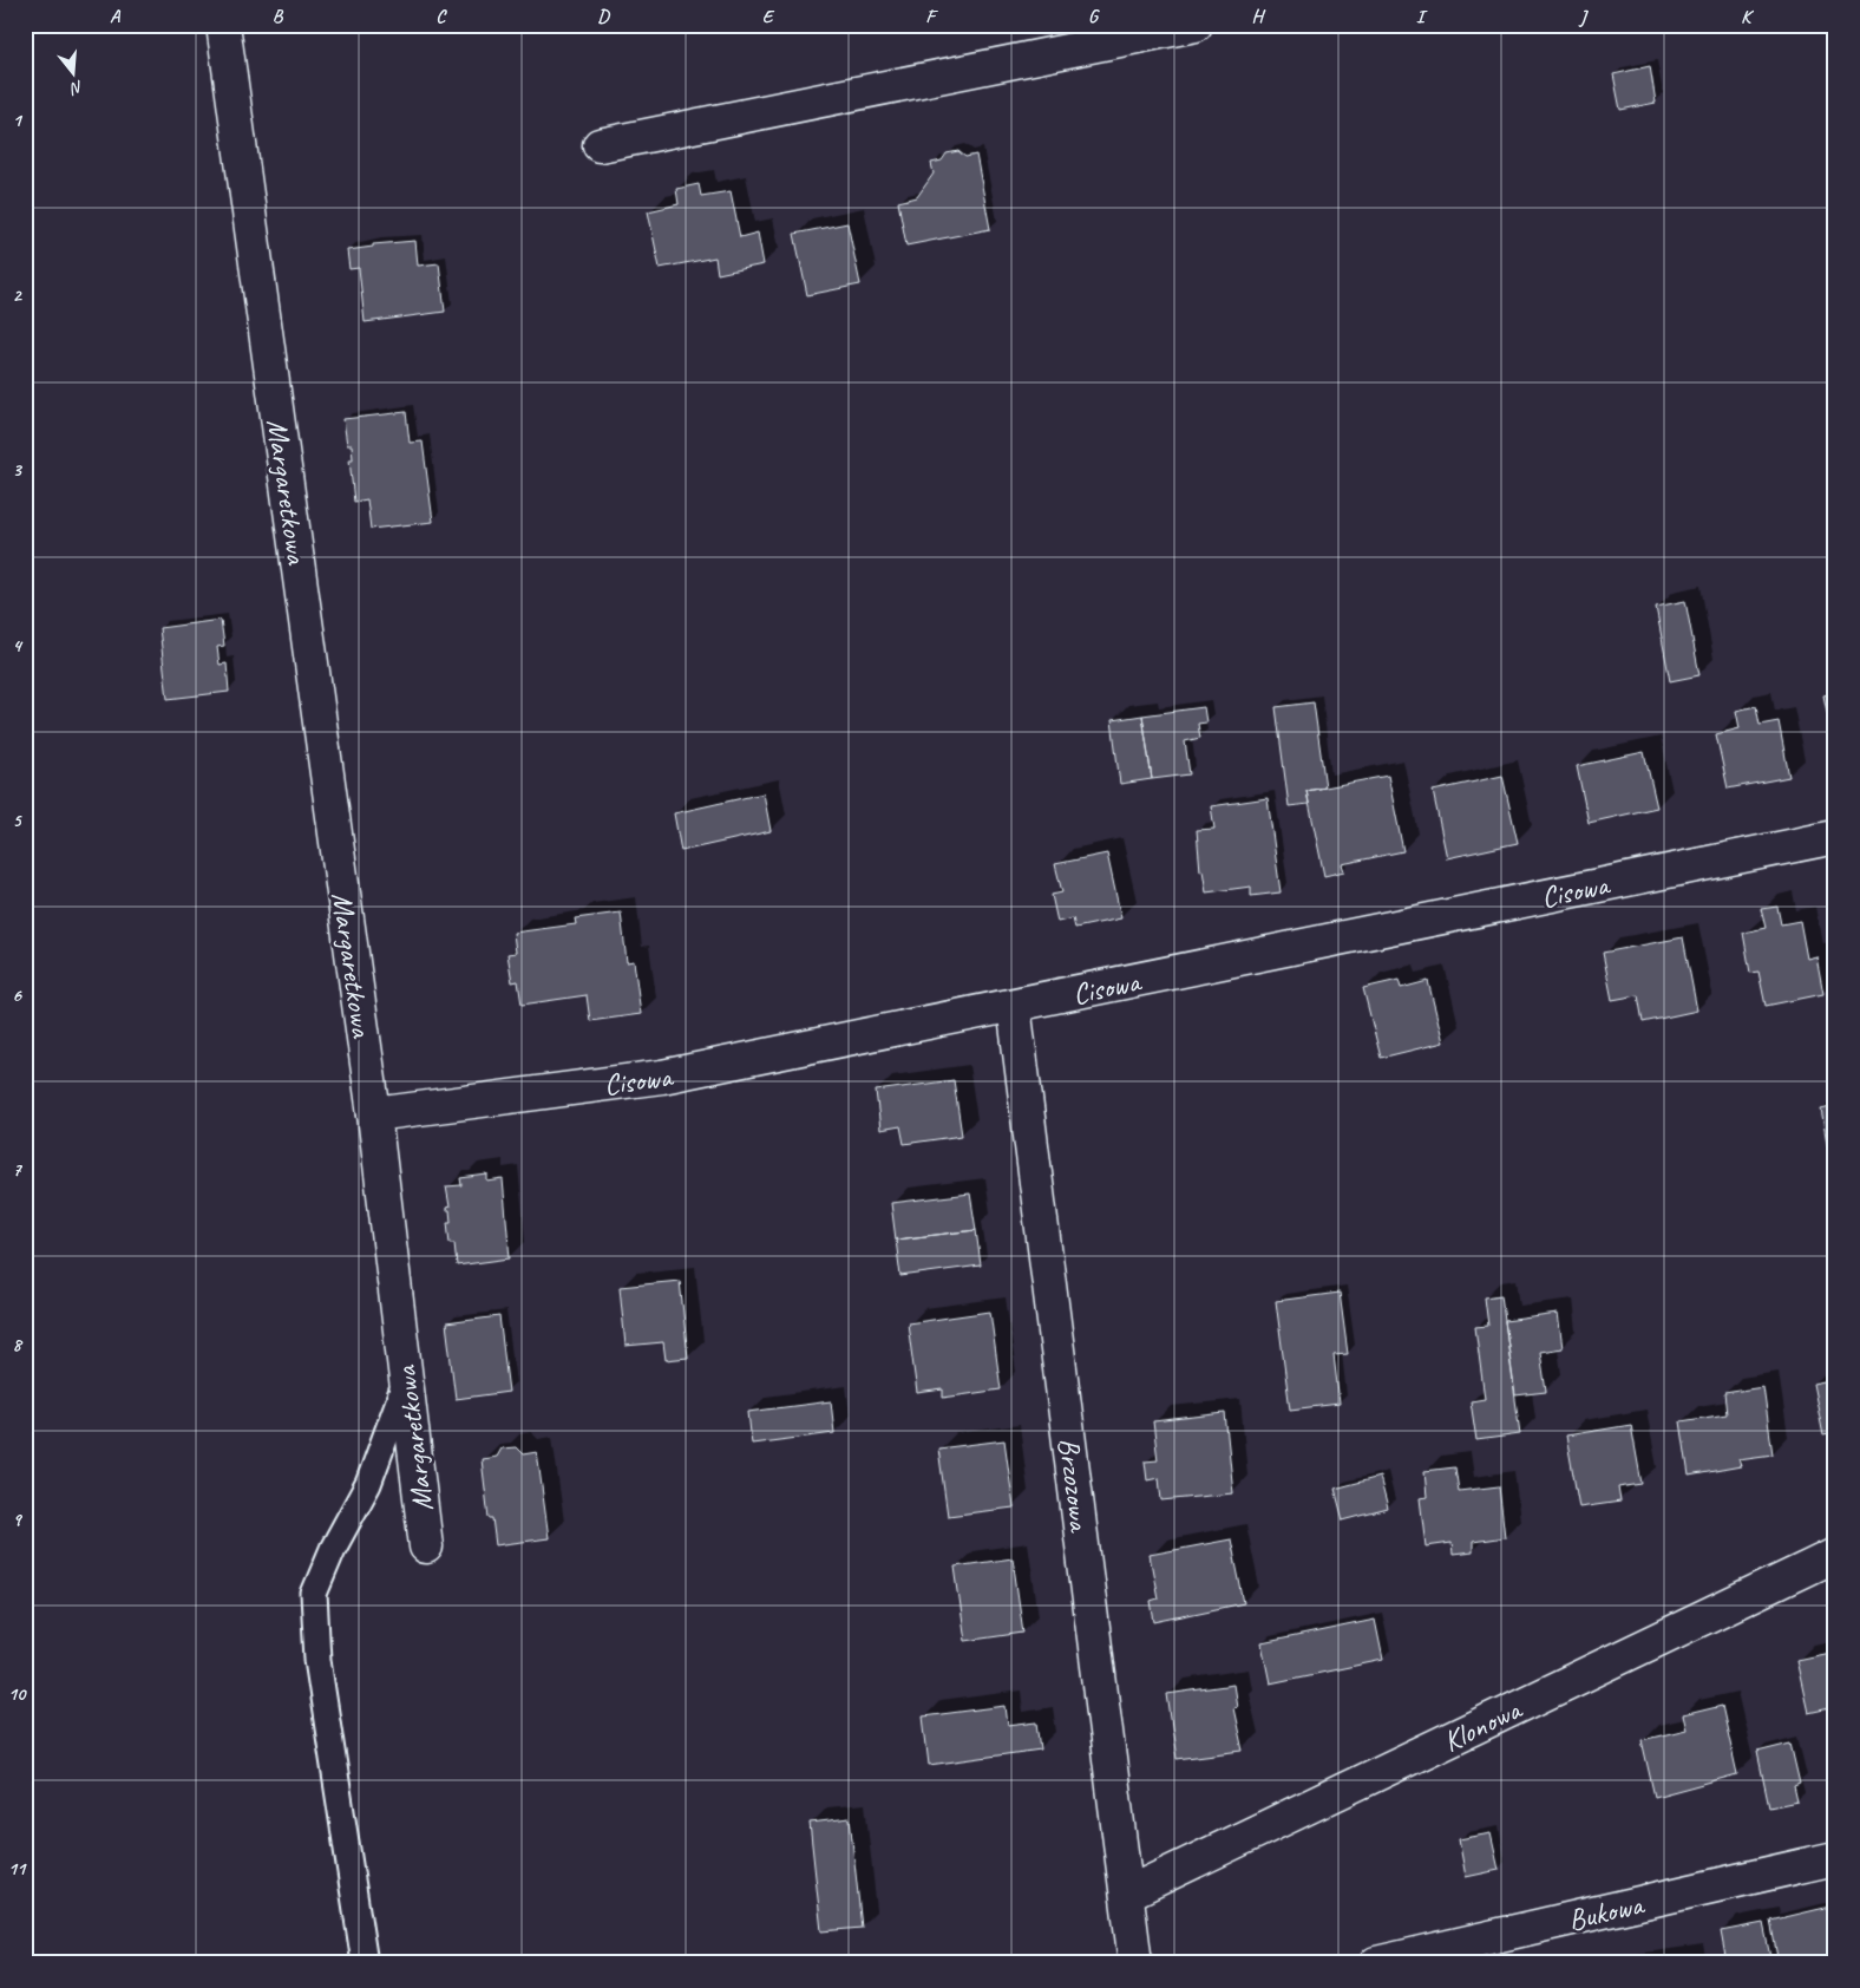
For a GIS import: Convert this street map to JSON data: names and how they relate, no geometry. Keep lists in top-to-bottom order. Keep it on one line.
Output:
{"streets":{"street":["Margaretkowa","Cisowa","Brzozowa","Klonowa","Bukowa"]},"crossings":[["Margaretkowa","Cisowa"],["Cisowa","Brzozowa"],["Brzozowa","Klonowa"]],"north":"bottom","grid":{"columns":["A","B","C","D","E","F","G","H","I","J","K"],"rows":["1","2","3","4","5","6","7","8","9","10","11"]}}
